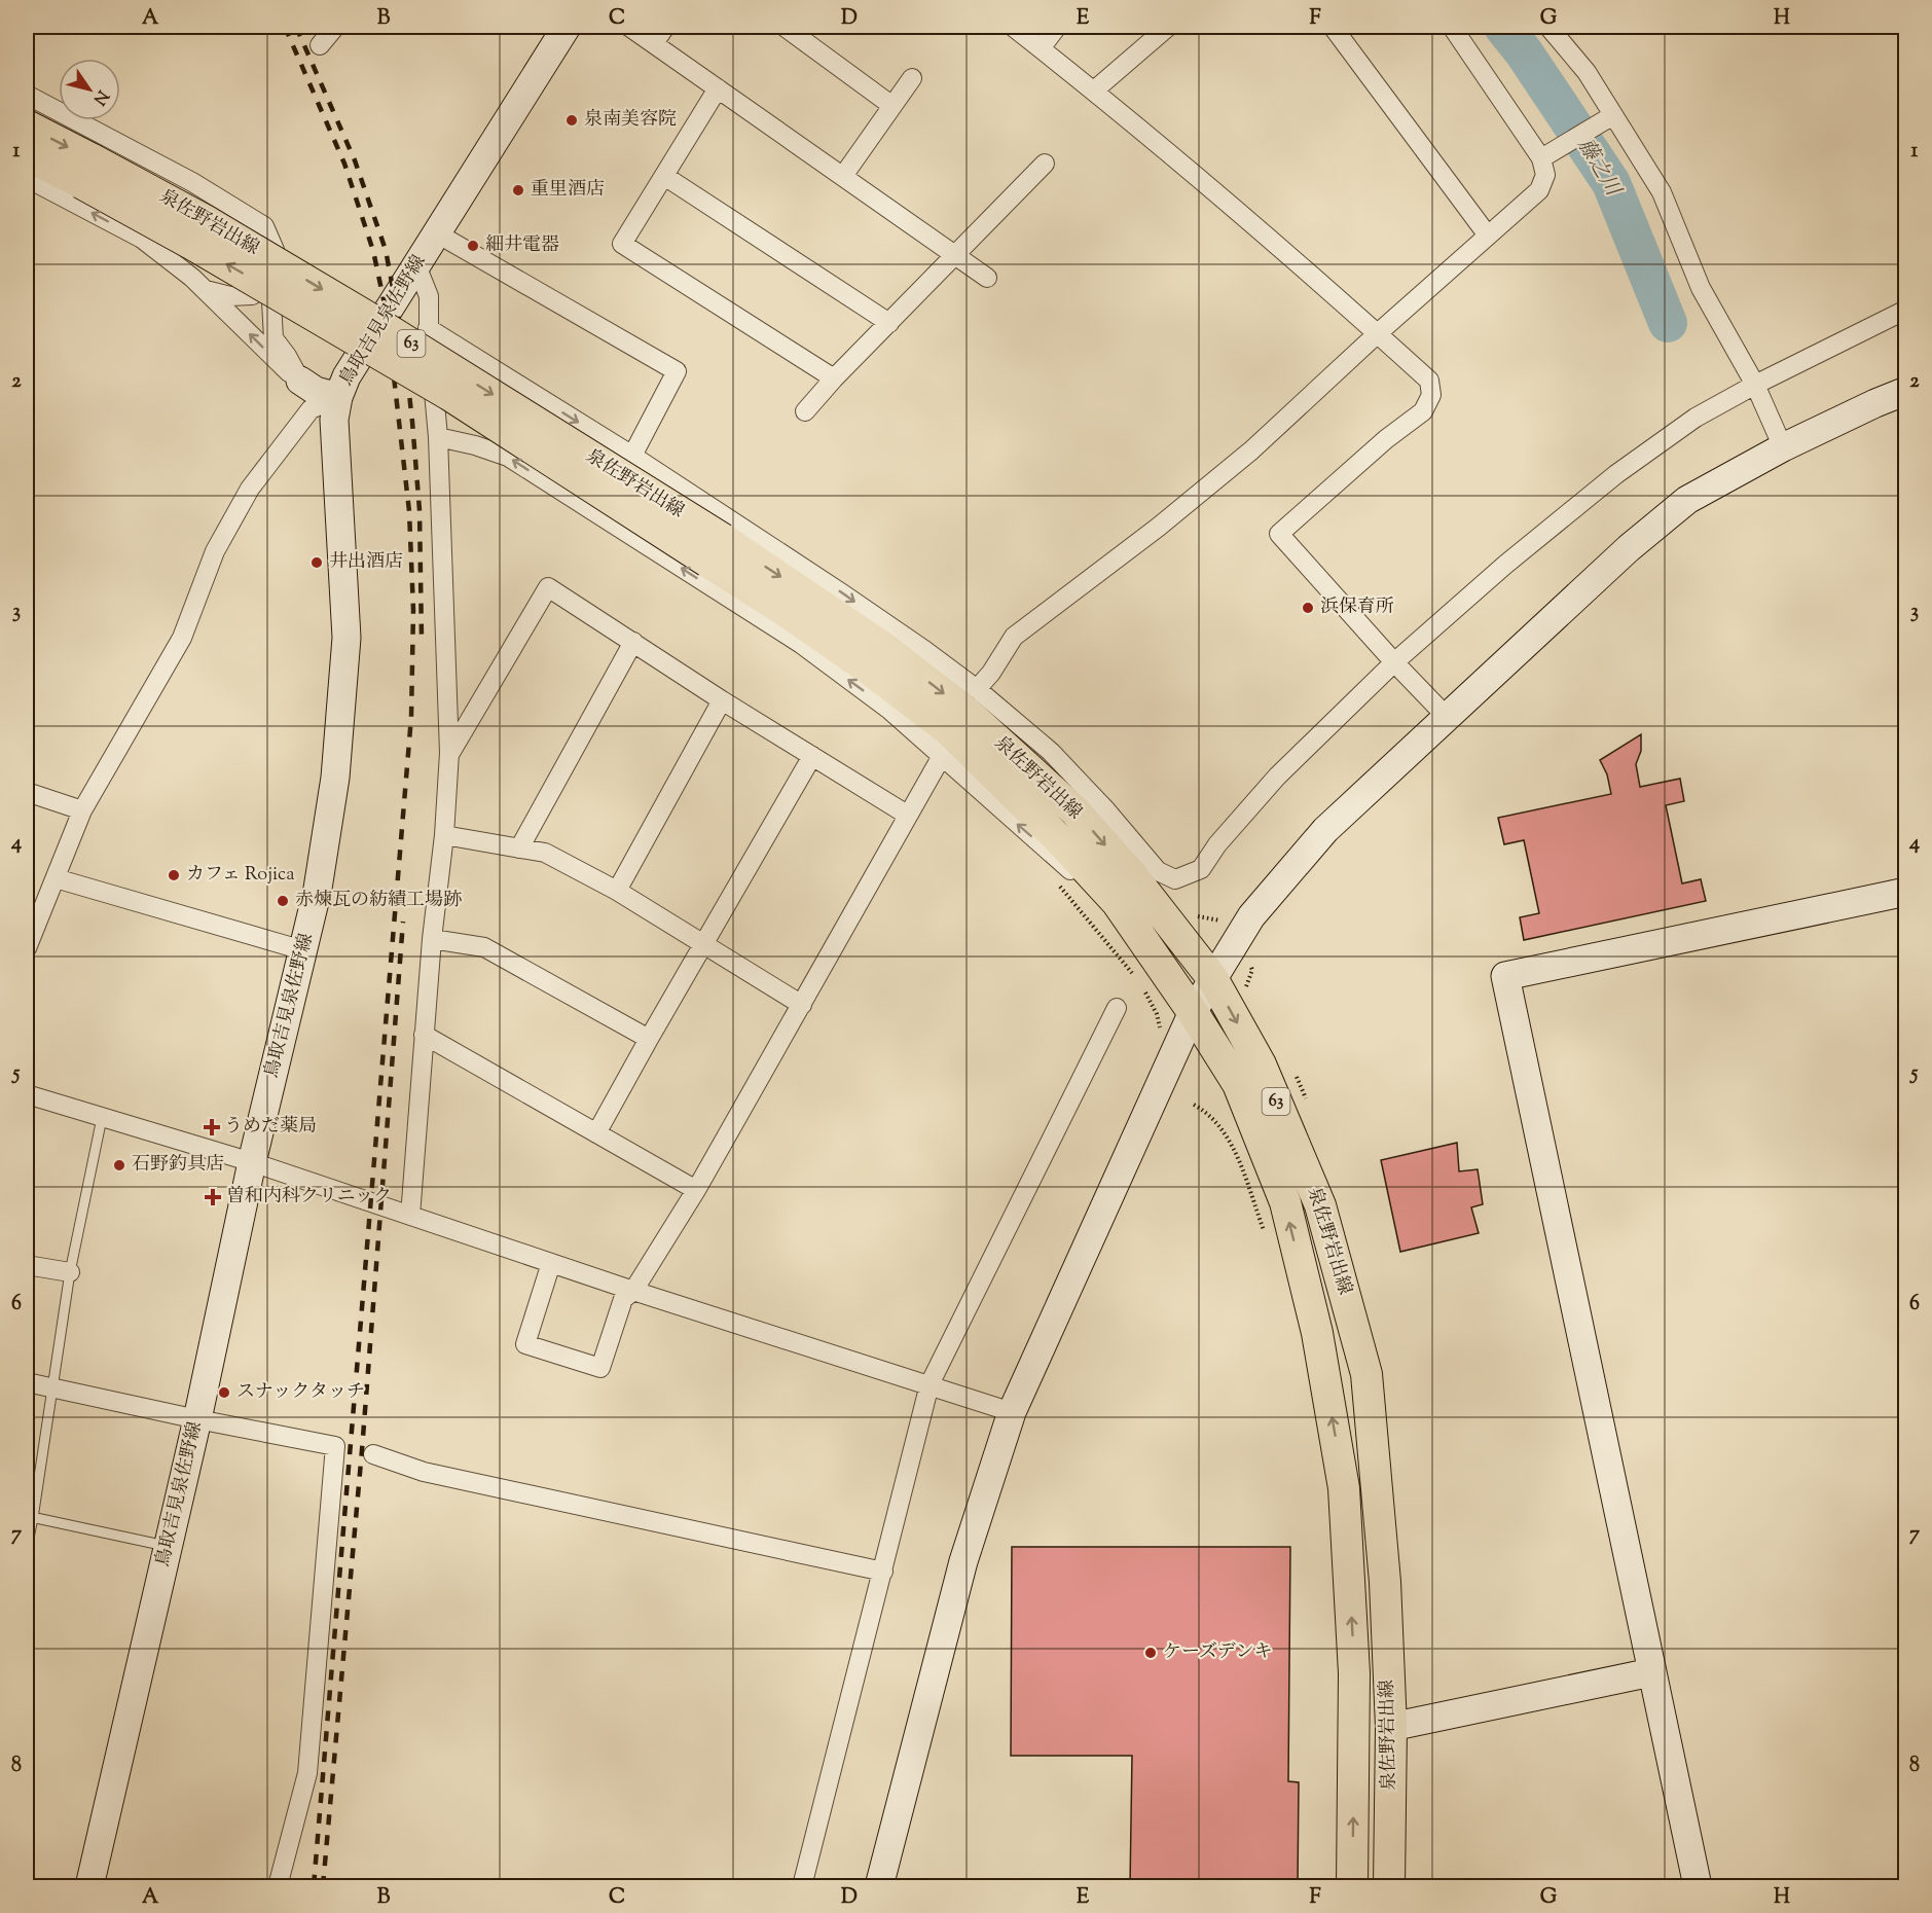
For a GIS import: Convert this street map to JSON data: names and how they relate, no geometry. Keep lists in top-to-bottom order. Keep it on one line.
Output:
{"streets":{"main road":["泉佐野岩出線","63"],"street":["鳥取吉見泉佐野線"]},"water":["藤之川"],"places":{"other":["泉南美容院","重里酒店","細井電器","井出酒店","浜保育所","カフェ Rojica","赤煉瓦の紡績工場跡","石野釣具店","スナックタッチ","ケーズデンキ"],"health":["うめだ薬局","曽和内科クリニック"]},"north":"bottom right","grid":{"columns":["A","B","C","D","E","F","G","H"],"rows":["1","2","3","4","5","6","7","8"]}}
